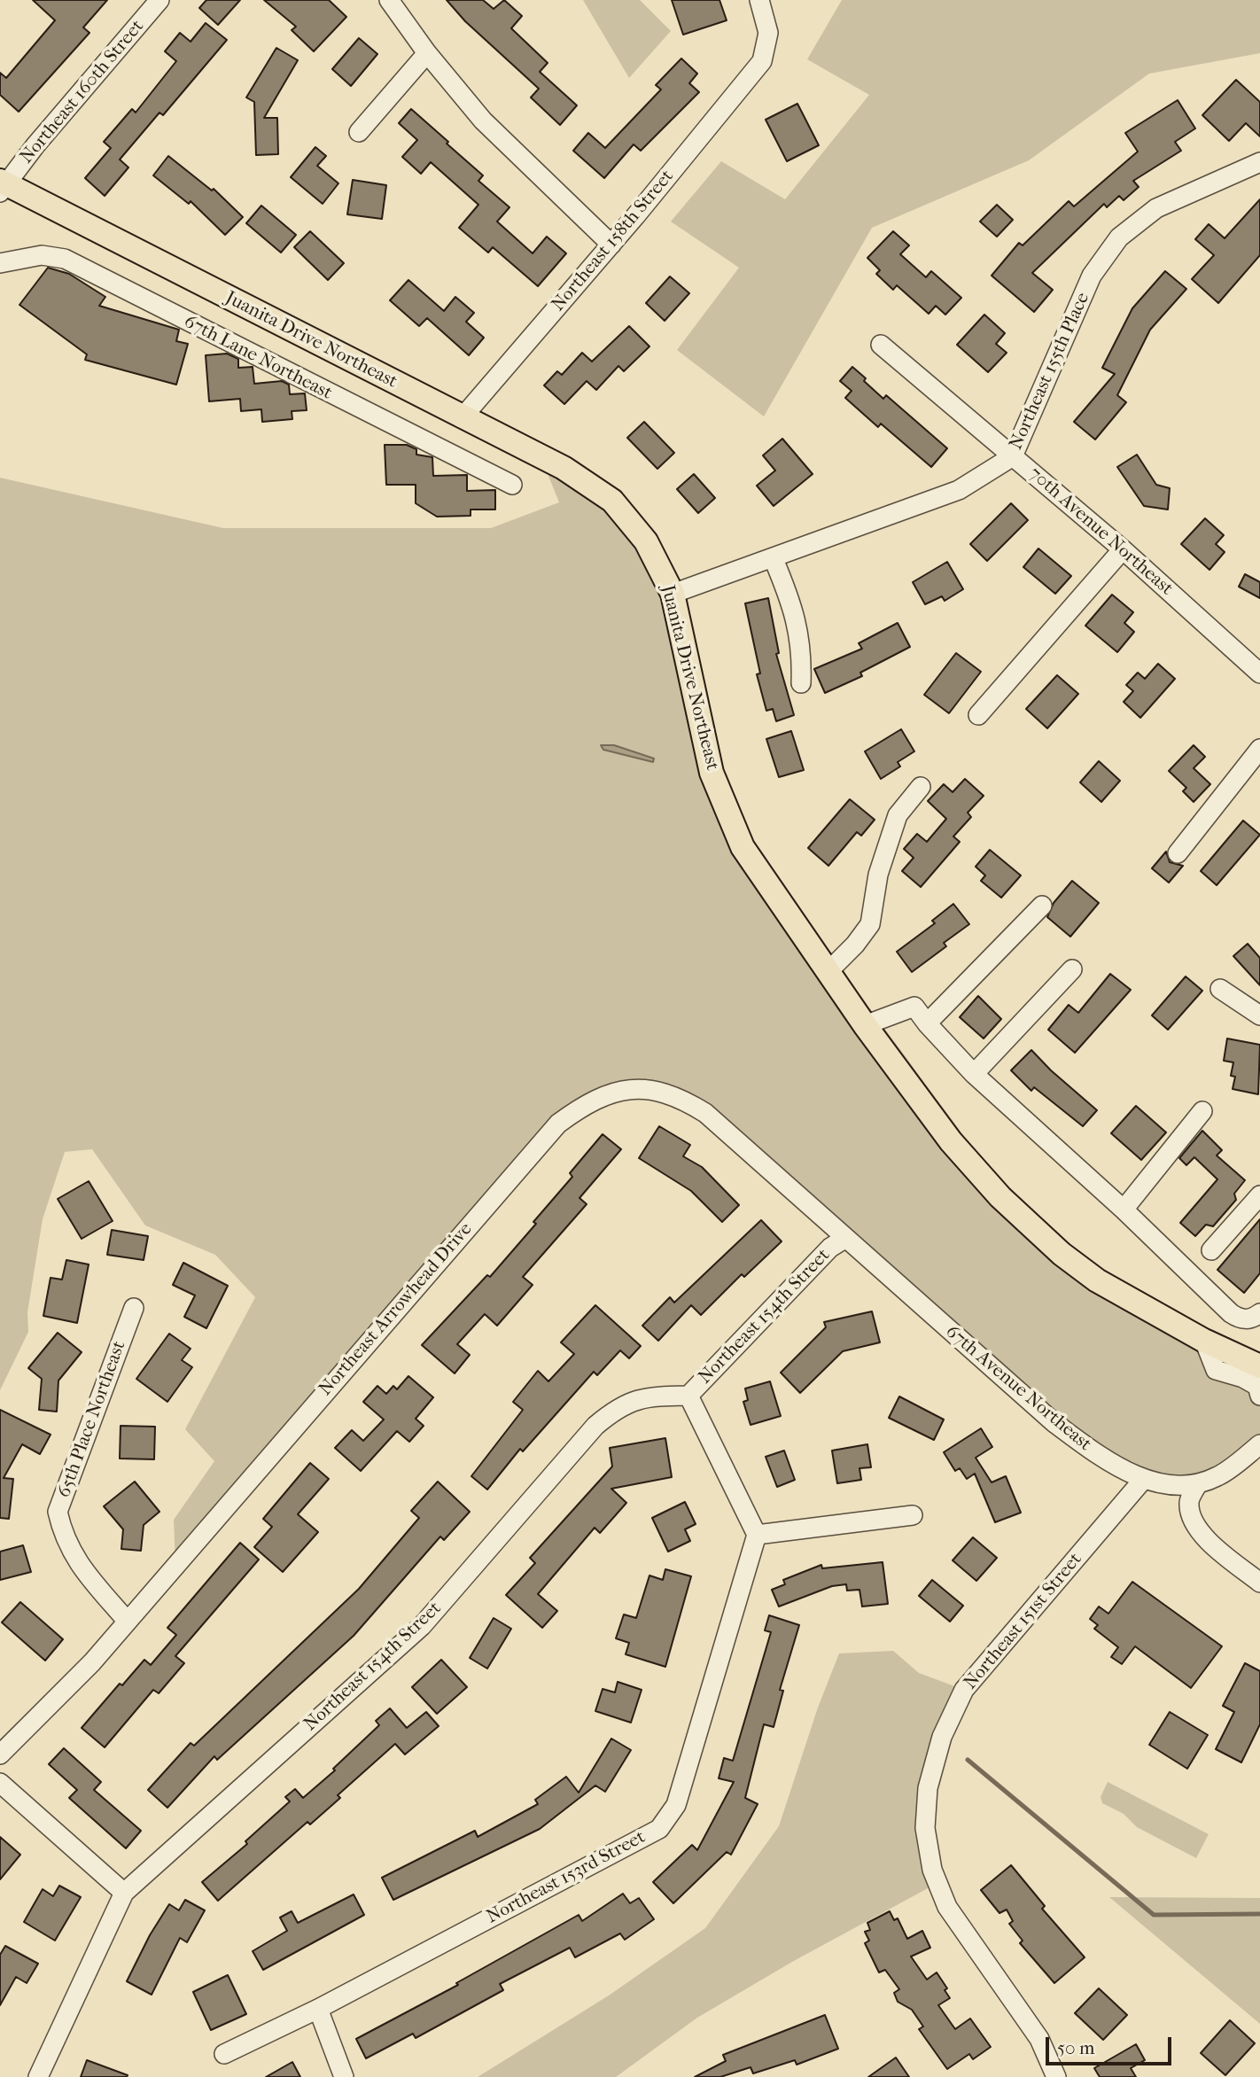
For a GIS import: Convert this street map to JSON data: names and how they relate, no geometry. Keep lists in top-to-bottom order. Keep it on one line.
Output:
{"streets":{"main road":["Juanita Drive Northeast"],"street":["Northeast 160th Street","Northeast 158th Street","67th Lane Northeast","Northeast 155th Place","70th Avenue Northeast","Northeast Arrowhead Drive","Northeast 154th Street","67th Avenue Northeast","65th Place Northeast","Northeast 151st Street","Northeast 153rd Street"]},"crossings":[["Northeast 160th Street","Juanita Drive Northeast"],["Northeast 158th Street","Juanita Drive Northeast"],["Juanita Drive Northeast","Northeast 155th Place"],["Northeast 155th Place","70th Avenue Northeast"],["Northeast Arrowhead Drive","Northeast 154th Street"],["Northeast Arrowhead Drive","67th Avenue Northeast"],["Northeast Arrowhead Drive","65th Place Northeast"],["Northeast 154th Street","67th Avenue Northeast"],["67th Avenue Northeast","Northeast 151st Street"]],"scale_bar":"50 m"}
